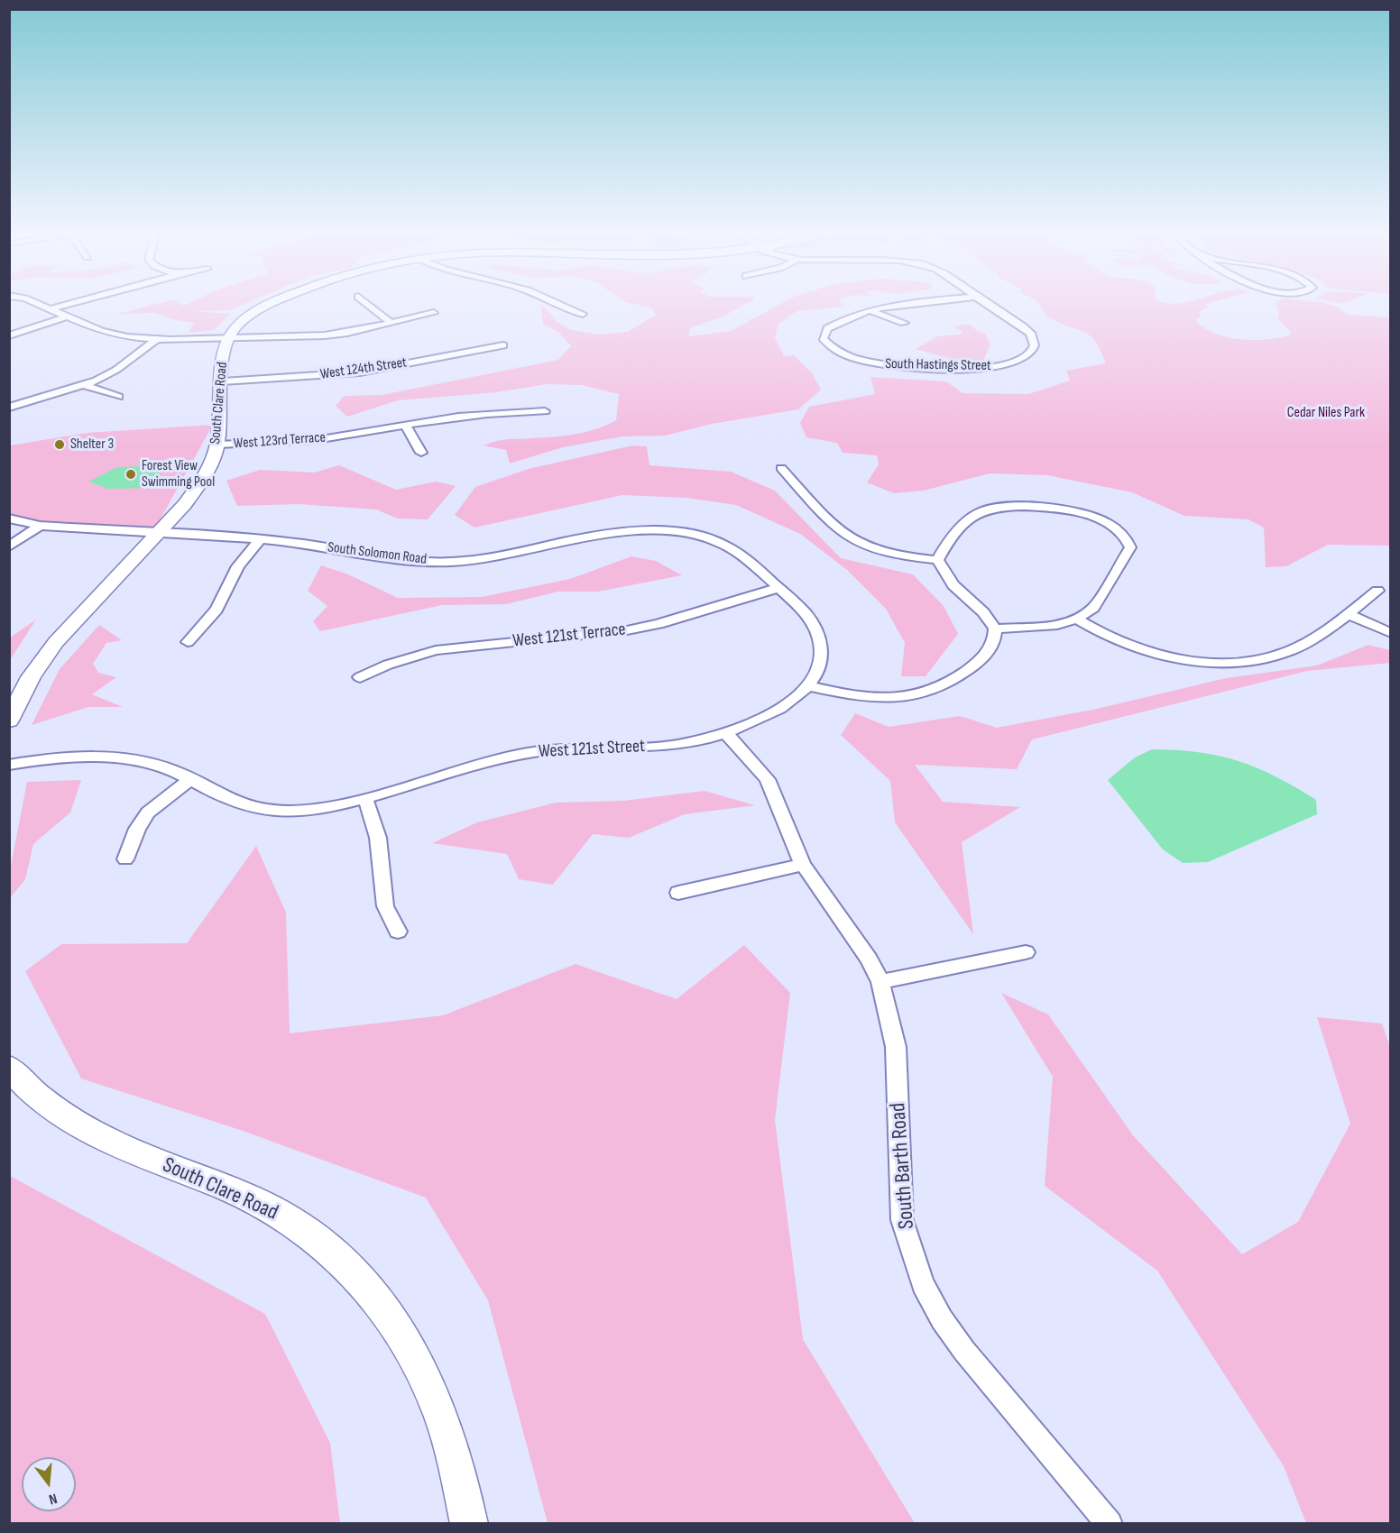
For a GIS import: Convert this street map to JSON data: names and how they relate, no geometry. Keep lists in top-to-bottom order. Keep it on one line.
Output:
{"streets":{"street":["South Hastings Street","West 124th Street","South Clare Road","West 123rd Terrace","South Solomon Road","West 121st Terrace","West 121st Street","South Barth Road"]},"crossings":[["West 124th Street","South Clare Road"],["South Clare Road","West 123rd Terrace"],["South Clare Road","South Solomon Road"],["South Solomon Road","West 121st Terrace"],["West 121st Street","South Barth Road"]],"parks":["Cedar Niles Park"],"places":["Shelter 3","Forest View Swimming Pool"],"north":"bottom"}
